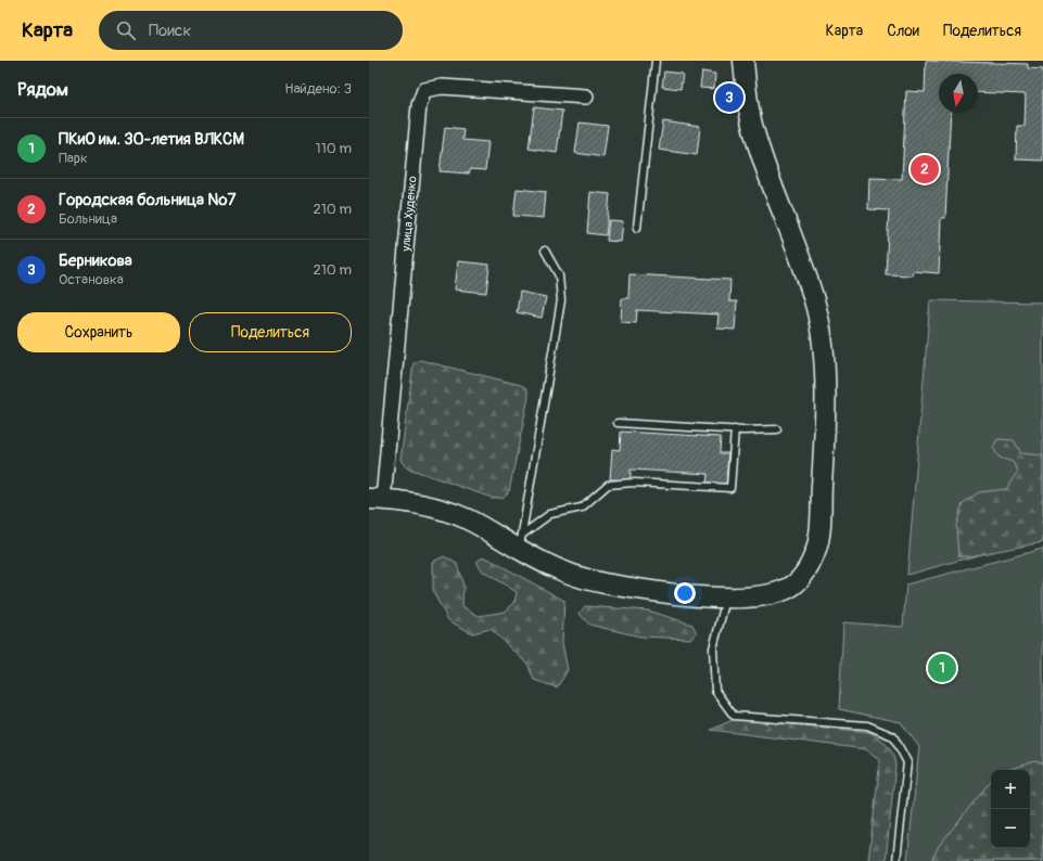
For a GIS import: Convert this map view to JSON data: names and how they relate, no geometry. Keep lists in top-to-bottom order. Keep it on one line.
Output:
{"streets":{"street":["улица Худенко"]},"north":"bottom","page":{"header":"Карта","search":"Поиск","nav":["Карта","Слои","Поделиться"],"heading":["Рядом","Найдено: 3"],"pins":["3","2","1"],"list":[{"mark":"1","name":"ПКиО им. 30-летия ВЛКСМ","note":"Парк","value":"110 m"},{"mark":"2","name":"Городская больница №7","note":"Больница","value":"210 m"},{"mark":"3","name":"Берникова","note":"Остановка","value":"210 m"}],"buttons":["Сохранить","Поделиться"],"map_buttons":["+","−"]}}
